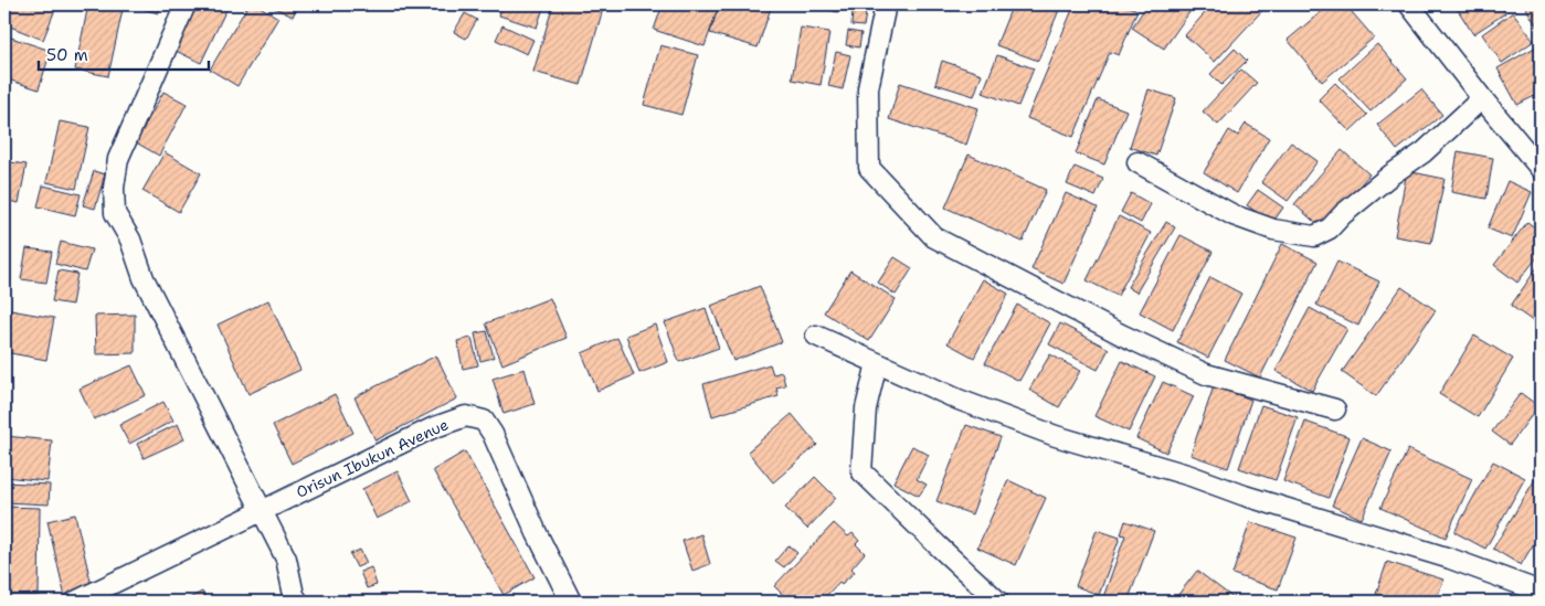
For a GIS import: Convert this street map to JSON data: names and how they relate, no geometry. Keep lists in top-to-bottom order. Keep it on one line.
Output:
{"streets":{"street":["Orisun Ibukun Avenue"]},"scale_bar":"50 m"}
